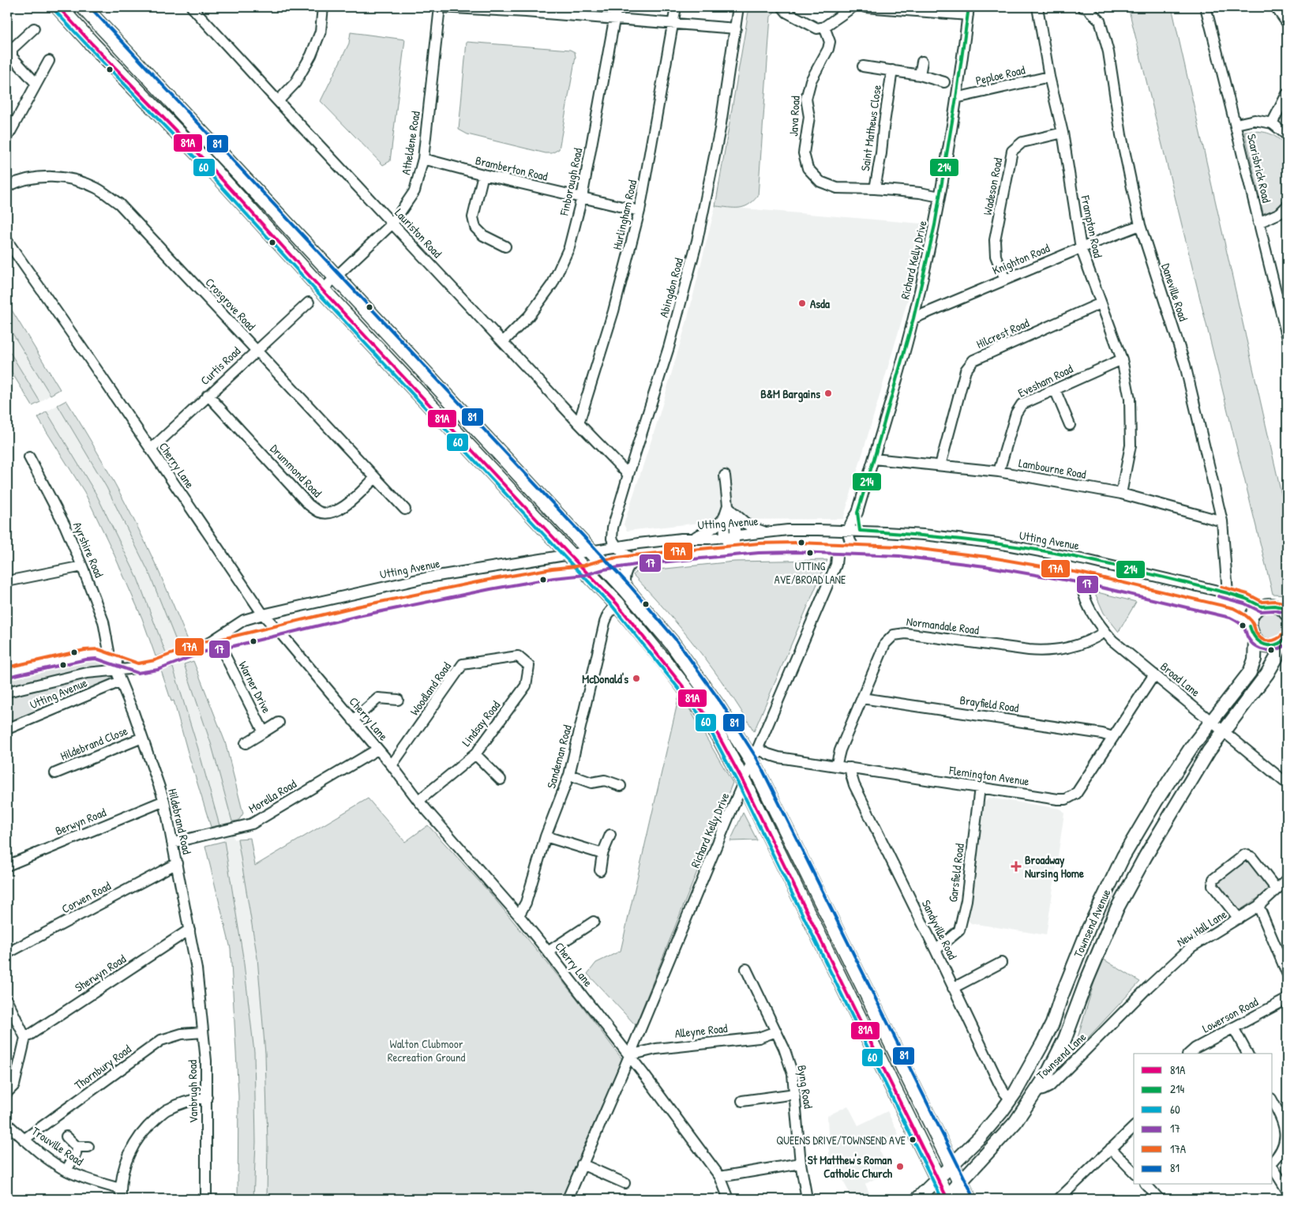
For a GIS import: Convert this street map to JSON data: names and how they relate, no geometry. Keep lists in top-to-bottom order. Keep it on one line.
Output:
{"streets":{"main road":["Townsend Avenue"],"street":["Peploe Road","Java Road","Saint Mathews Close","Atheldene Road","Bramberton Road","Scarisbrick Road","Finborough Road","Wadeson Road","Hurlingham Road","Frampton Road","Lauriston Road","Knighton Road","Richard Kelly Drive","Abingdon Road","Daneville Road","Crosgrove Road","Hilcrest Road","Curtis Road","Evesham Road","Cherry Lane","Lambourne Road","Drummond Road","Utting Avenue","Ayrshire Road","Normandale Road","Broad Lane","Warner Drive","Woodland Road","Brayfield Road","Lindsay Road","Hildebrand Close","Sandeman Road","Flemington Avenue","Morella Road","Berwyn Road","Hildebrand Road","Garsfield Road","Corwen Road","New Hall Lane","Sandyville Road","Sherwyn Road","Lowerson Road","Alleyne Road","Townsend Lane","Thornbury Road","Byng Road","Vanbrugh Road","Trouville Road"]},"crossings":[["Peploe Road","Frampton Road"],["Peploe Road","Richard Kelly Drive"],["Java Road","Saint Mathews Close"],["Java Road","Richard Kelly Drive"],["Atheldene Road","Bramberton Road"],["Atheldene Road","Lauriston Road"],["Bramberton Road","Finborough Road"],["Bramberton Road","Hurlingham Road"],["Finborough Road","Lauriston Road"],["Wadeson Road","Frampton Road"],["Wadeson Road","Knighton Road"],["Hurlingham Road","Lauriston Road"],["Frampton Road","Knighton Road"],["Frampton Road","Hilcrest Road"],["Frampton Road","Evesham Road"],["Frampton Road","Lambourne Road"],["Lauriston Road","Abingdon Road"],["Knighton Road","Richard Kelly Drive"],["Knighton Road","Daneville Road"],["Richard Kelly Drive","Cherry Lane"],["Richard Kelly Drive","Lambourne Road"],["Richard Kelly Drive","Utting Avenue"],["Richard Kelly Drive","Flemington Avenue"],["Richard Kelly Drive","Alleyne Road"],["Abingdon Road","Utting Avenue"],["Daneville Road","Lambourne Road"],["Daneville Road","Utting Avenue"],["Crosgrove Road","Curtis Road"],["Crosgrove Road","Drummond Road"],["Hilcrest Road","Lambourne Road"],["Curtis Road","Cherry Lane"],["Curtis Road","Drummond Road"],["Evesham Road","Lambourne Road"],["Cherry Lane","Utting Avenue"],["Cherry Lane","Woodland Road"],["Cherry Lane","Lindsay Road"],["Cherry Lane","Sandeman Road"],["Cherry Lane","Morella Road"],["Cherry Lane","Alleyne Road"],["Utting Avenue","Ayrshire Road"],["Utting Avenue","Broad Lane"],["Utting Avenue","Warner Drive"],["Utting Avenue","Hildebrand Road"],["Ayrshire Road","Hildebrand Road"],["Normandale Road","Broad Lane"],["Normandale Road","Brayfield Road"],["Normandale Road","Flemington Avenue"],["Broad Lane","Flemington Avenue"],["Broad Lane","Townsend Avenue"],["Woodland Road","Lindsay Road"],["Brayfield Road","Flemington Avenue"],["Hildebrand Close","Hildebrand Road"],["Flemington Avenue","Garsfield Road"],["Flemington Avenue","Sandyville Road"],["Morella Road","Hildebrand Road"],["Berwyn Road","Hildebrand Road"],["Hildebrand Road","Corwen Road"],["Hildebrand Road","Sherwyn Road"],["Hildebrand Road","Vanbrugh Road"],["Garsfield Road","Sandyville Road"],["Townsend Avenue","Sandyville Road"],["Townsend Avenue","Townsend Lane"],["New Hall Lane","Townsend Lane"],["Alleyne Road","Byng Road"],["Thornbury Road","Vanbrugh Road"],["Thornbury Road","Trouville Road"]],"parks":["Walton Clubmoor Recreation Ground"],"places":{"other":["Asda","B&M Bargains","UTTING AVE/BROAD LANE","McDonald's","QUEENS DRIVE/TOWNSEND AVE","St Matthew's Roman Catholic Church"],"health":["Broadway Nursing Home"]},"lines":["transit line 81A","transit line 214","transit line 81","transit line 60","transit line 17A","transit line 17"],"legend":["81A","214","60","17","17A","81"]}
